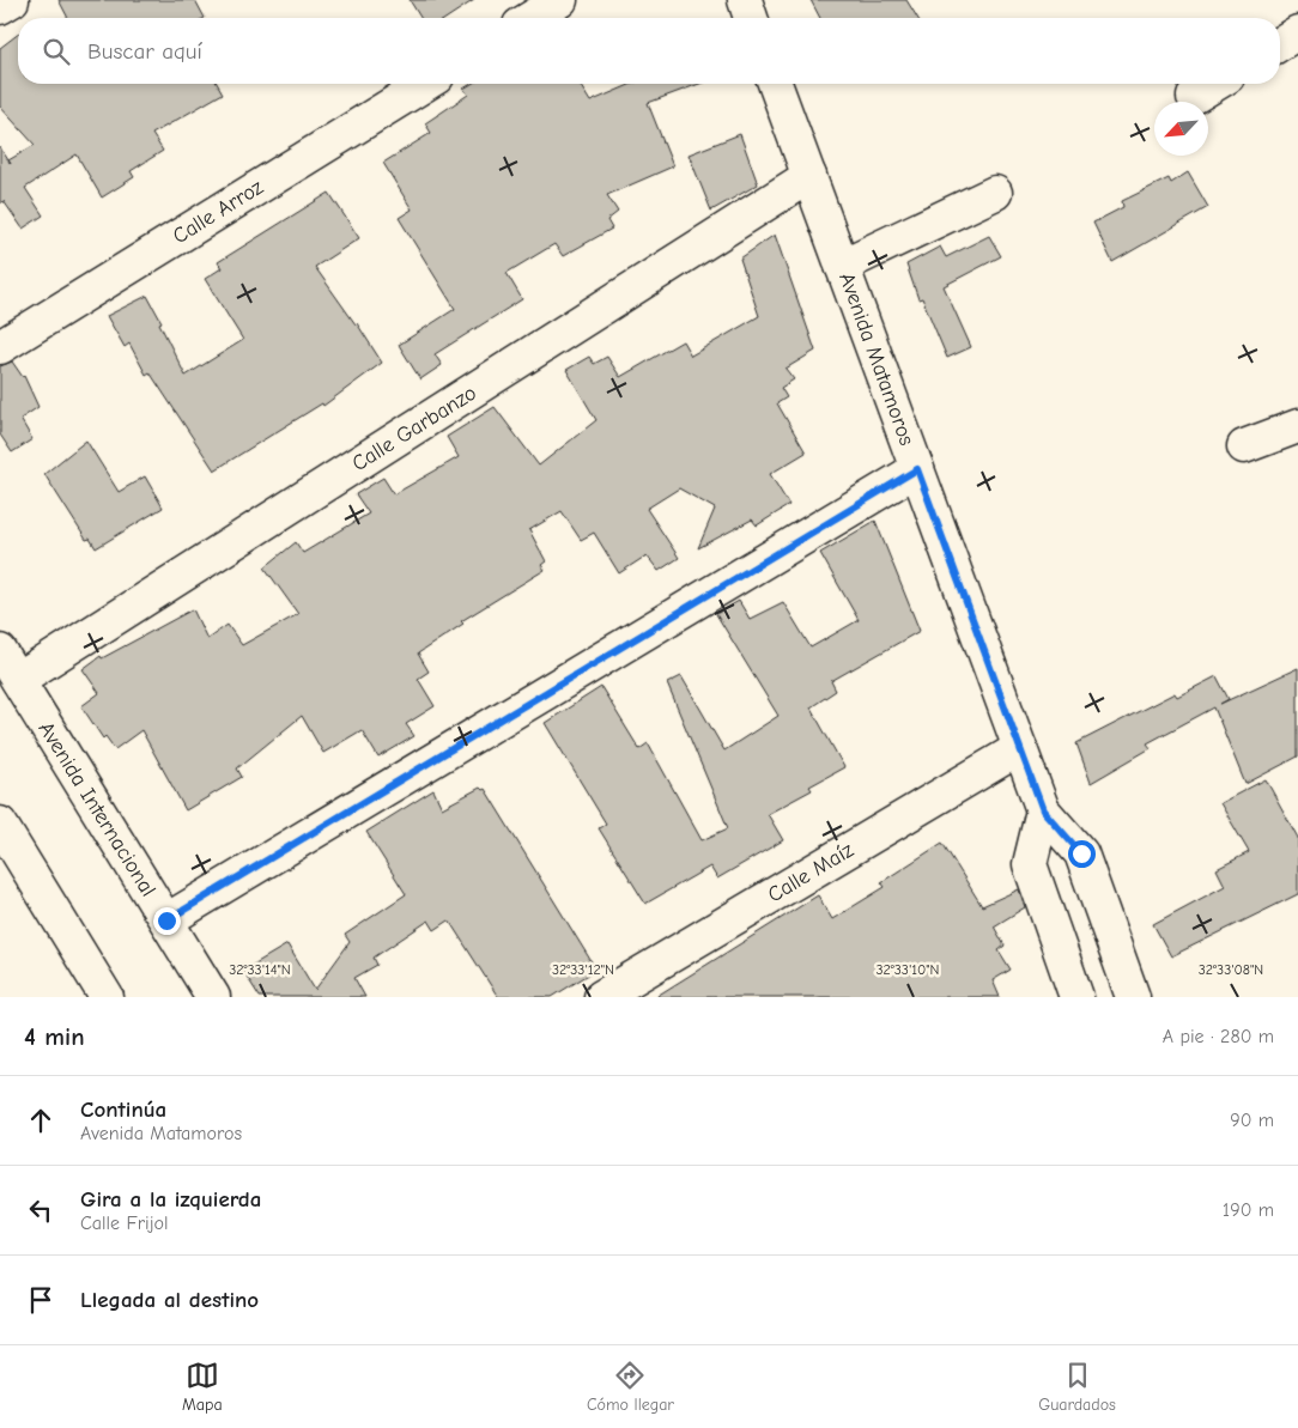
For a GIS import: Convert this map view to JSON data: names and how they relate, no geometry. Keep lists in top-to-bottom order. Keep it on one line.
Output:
{"streets":{"street":["Calle Arroz","Avenida Matamoros","Calle Garbanzo","Avenida Internacional","Calle Maíz"]},"crossings":[["Avenida Matamoros","Calle Garbanzo"],["Avenida Matamoros","Calle Maíz"],["Calle Garbanzo","Avenida Internacional"]],"north":"bottom left","page":{"search":"Buscar aquí","heading":["4 min","A pie · 280 m"],"list":[["Continúa","Avenida Matamoros","90 m"],["Gira a la izquierda","Calle Frijol","190 m"],"Llegada al destino"],"nav":["Mapa","Cómo llegar","Guardados"]},"coordinates":["32°33'14\"N","32°33'12\"N","32°33'10\"N","32°33'08\"N"]}
